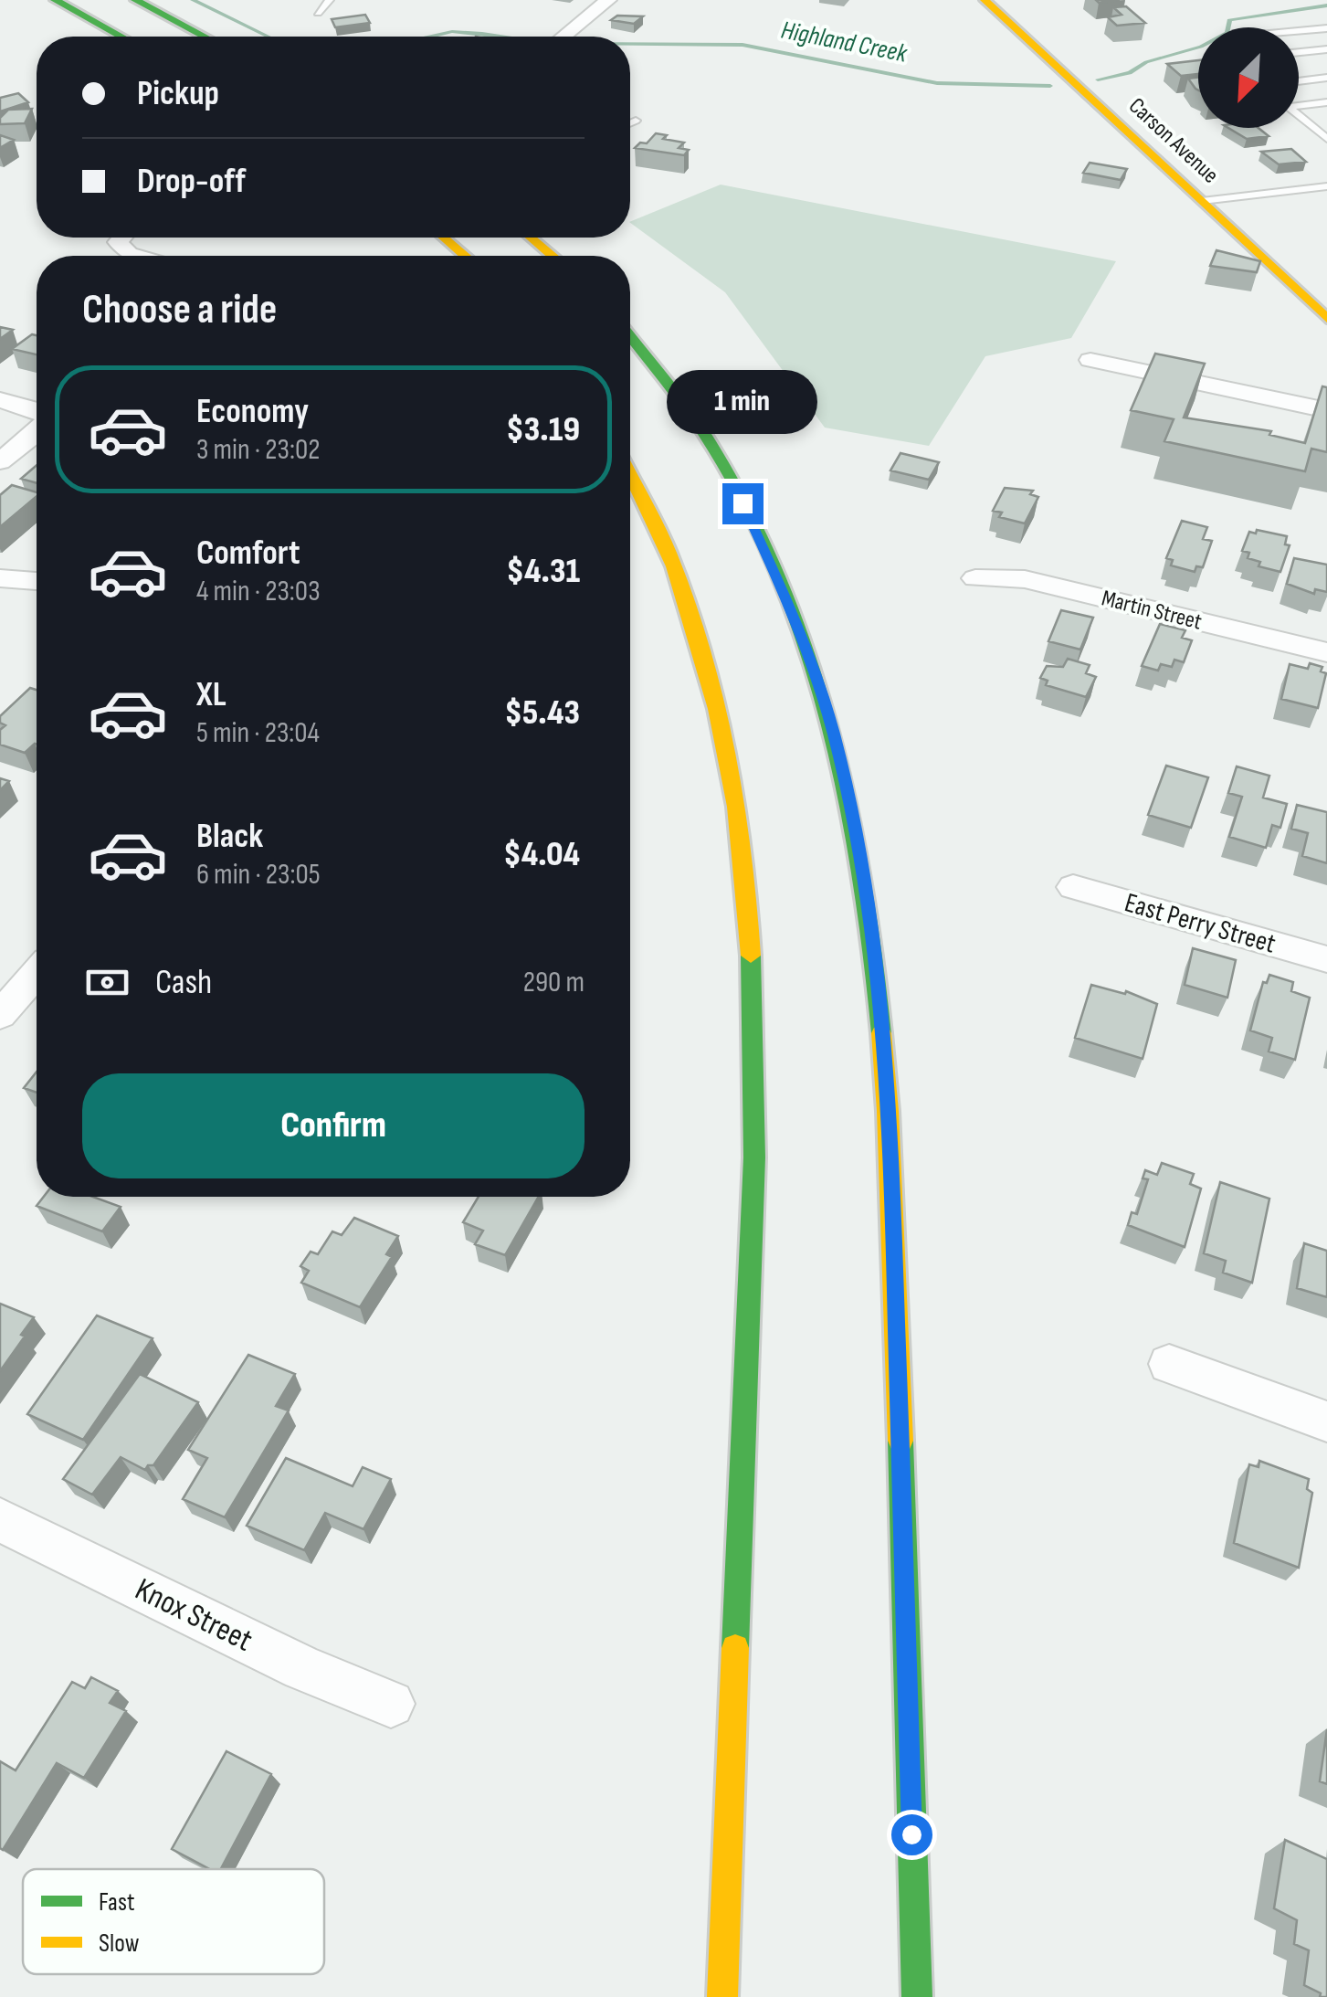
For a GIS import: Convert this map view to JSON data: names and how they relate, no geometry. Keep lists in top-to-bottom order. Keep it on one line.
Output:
{"streets":{"main road":["Carson Avenue"],"street":["Martin Street","East Perry Street","Knox Street"]},"water":["Highland Creek"],"legend":["Fast","Slow"],"north":"bottom left","page":{"banner":["Pickup","Drop-off"],"heading":"Choose a ride","list":[{"name":"Economy","note":"3 min · 23:02","value":"$3.19"},{"name":"Comfort","note":"4 min · 23:03","value":"$4.31"},{"name":"XL","note":"5 min · 23:04","value":"$5.43"},{"name":"Black","note":"6 min · 23:05","value":"$4.04"}],"bubble":"1 min","pay":["Cash","290 m"],"buttons":"Confirm"}}
